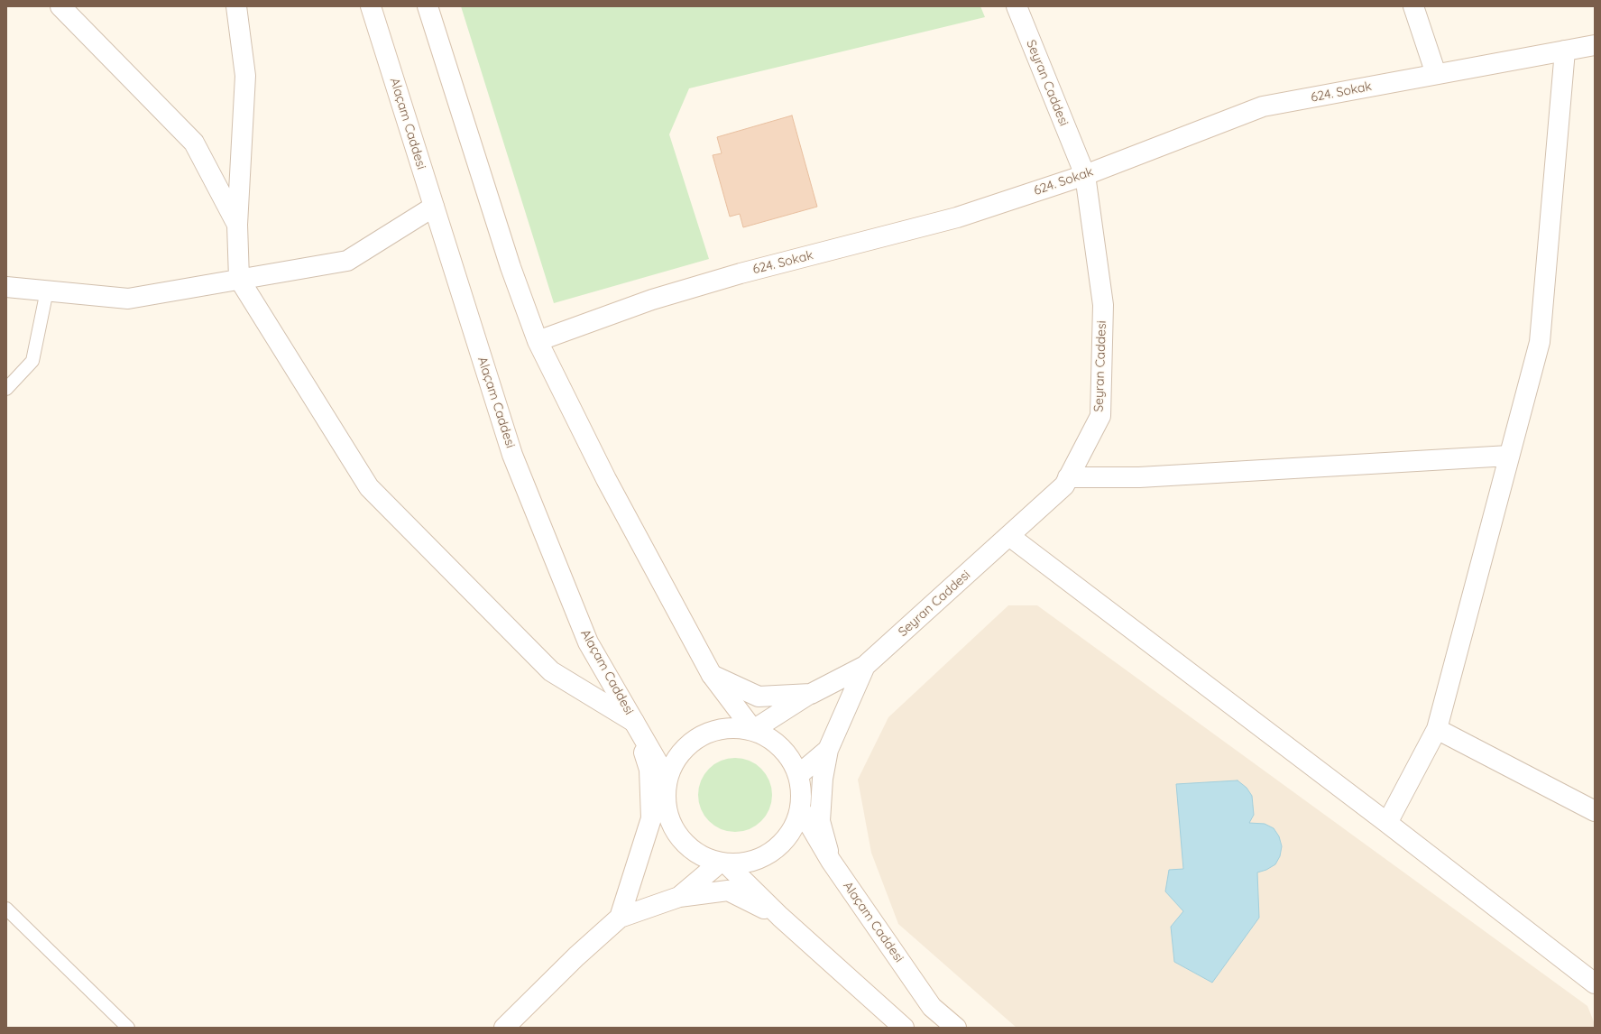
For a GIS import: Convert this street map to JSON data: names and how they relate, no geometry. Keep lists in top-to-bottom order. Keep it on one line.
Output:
{"streets":{"street":["Seyran Caddesi","624. Sokak","Alaçam Caddesi"]},"crossings":[["Seyran Caddesi","624. Sokak"],["Seyran Caddesi","Alaçam Caddesi"]]}
